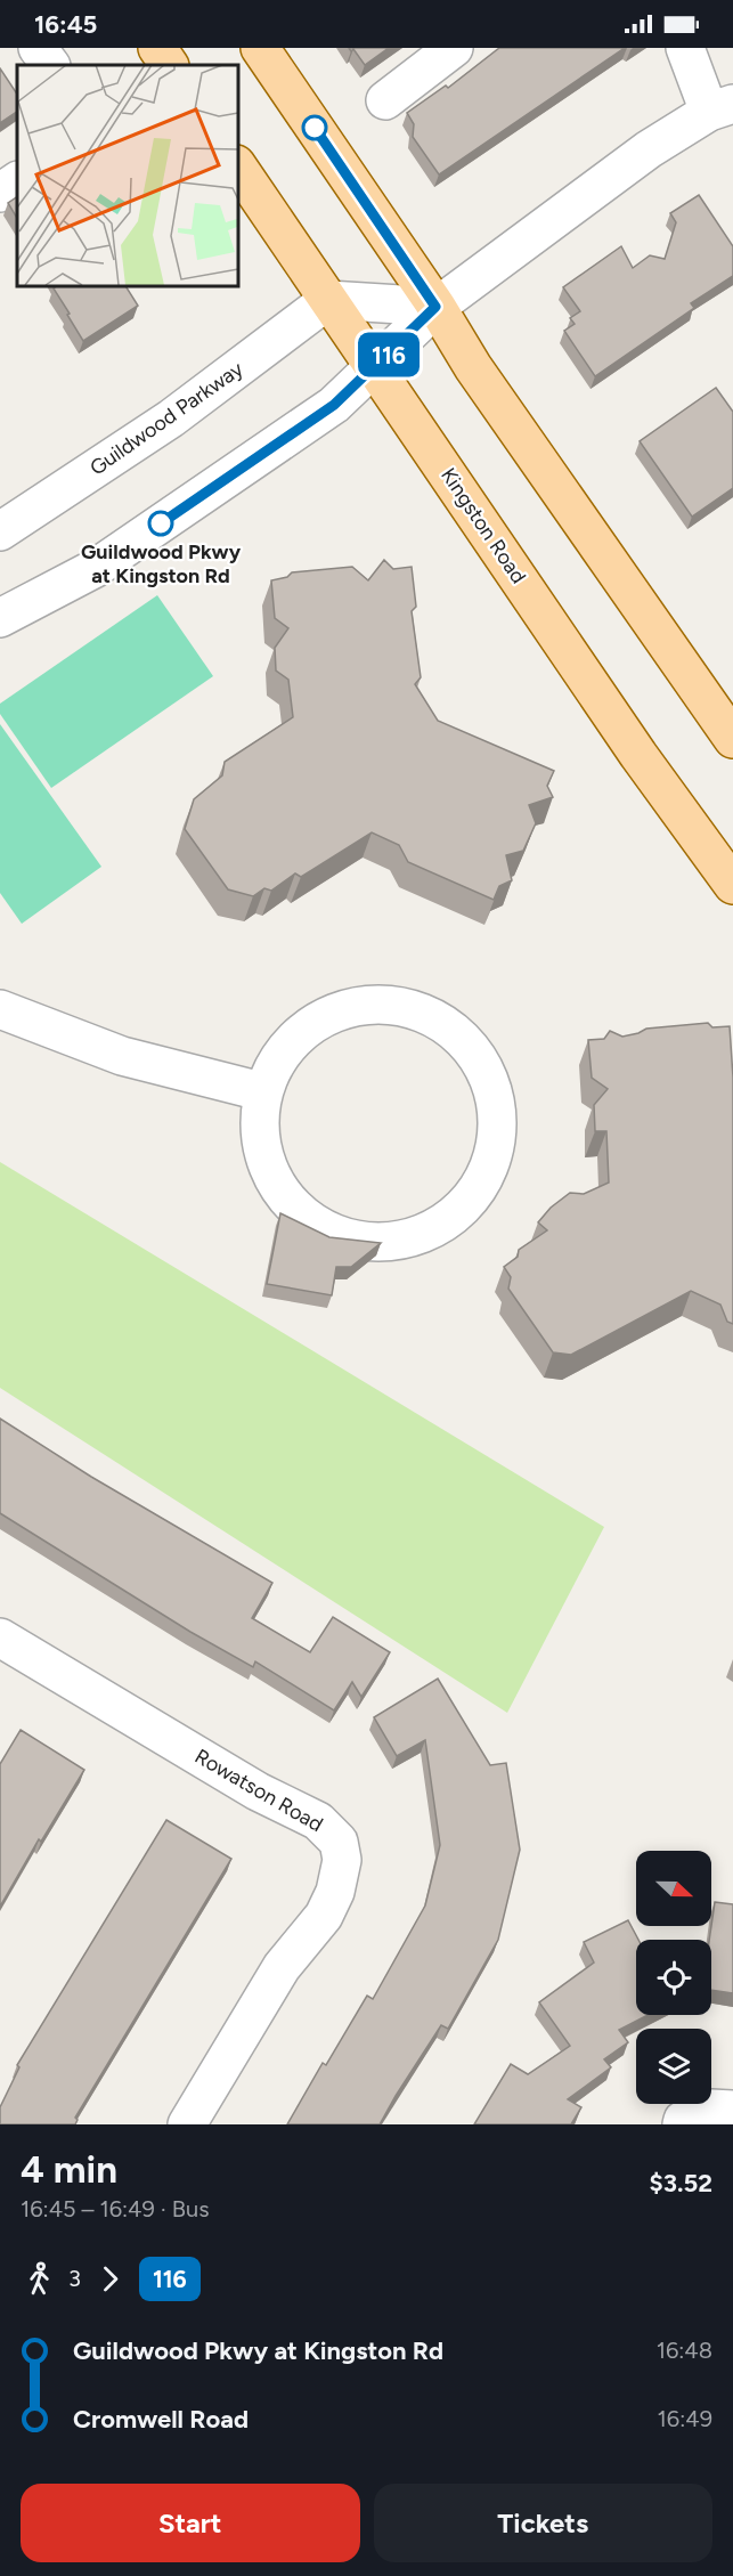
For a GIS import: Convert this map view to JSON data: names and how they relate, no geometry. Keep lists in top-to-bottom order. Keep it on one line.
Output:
{"streets":{"main road":["Kingston Road"],"street":["Guildwood Parkway","Rowatson Road"]},"crossings":[["Guildwood Parkway","Kingston Road"]],"places":["Guildwood Pkwy at Kingston Rd"],"lines":["bus line 116"],"north":"right","page":{"status":"16:45","on_map":"116","heading":["4 min","16:45 – 16:49 · Bus","$3.52"],"legs":["3","116"],"list":[{"name":"Guildwood Pkwy at Kingston Rd","value":"16:48"},{"name":"Cromwell Road","value":"16:49"}],"buttons":["Start","Tickets"]}}
